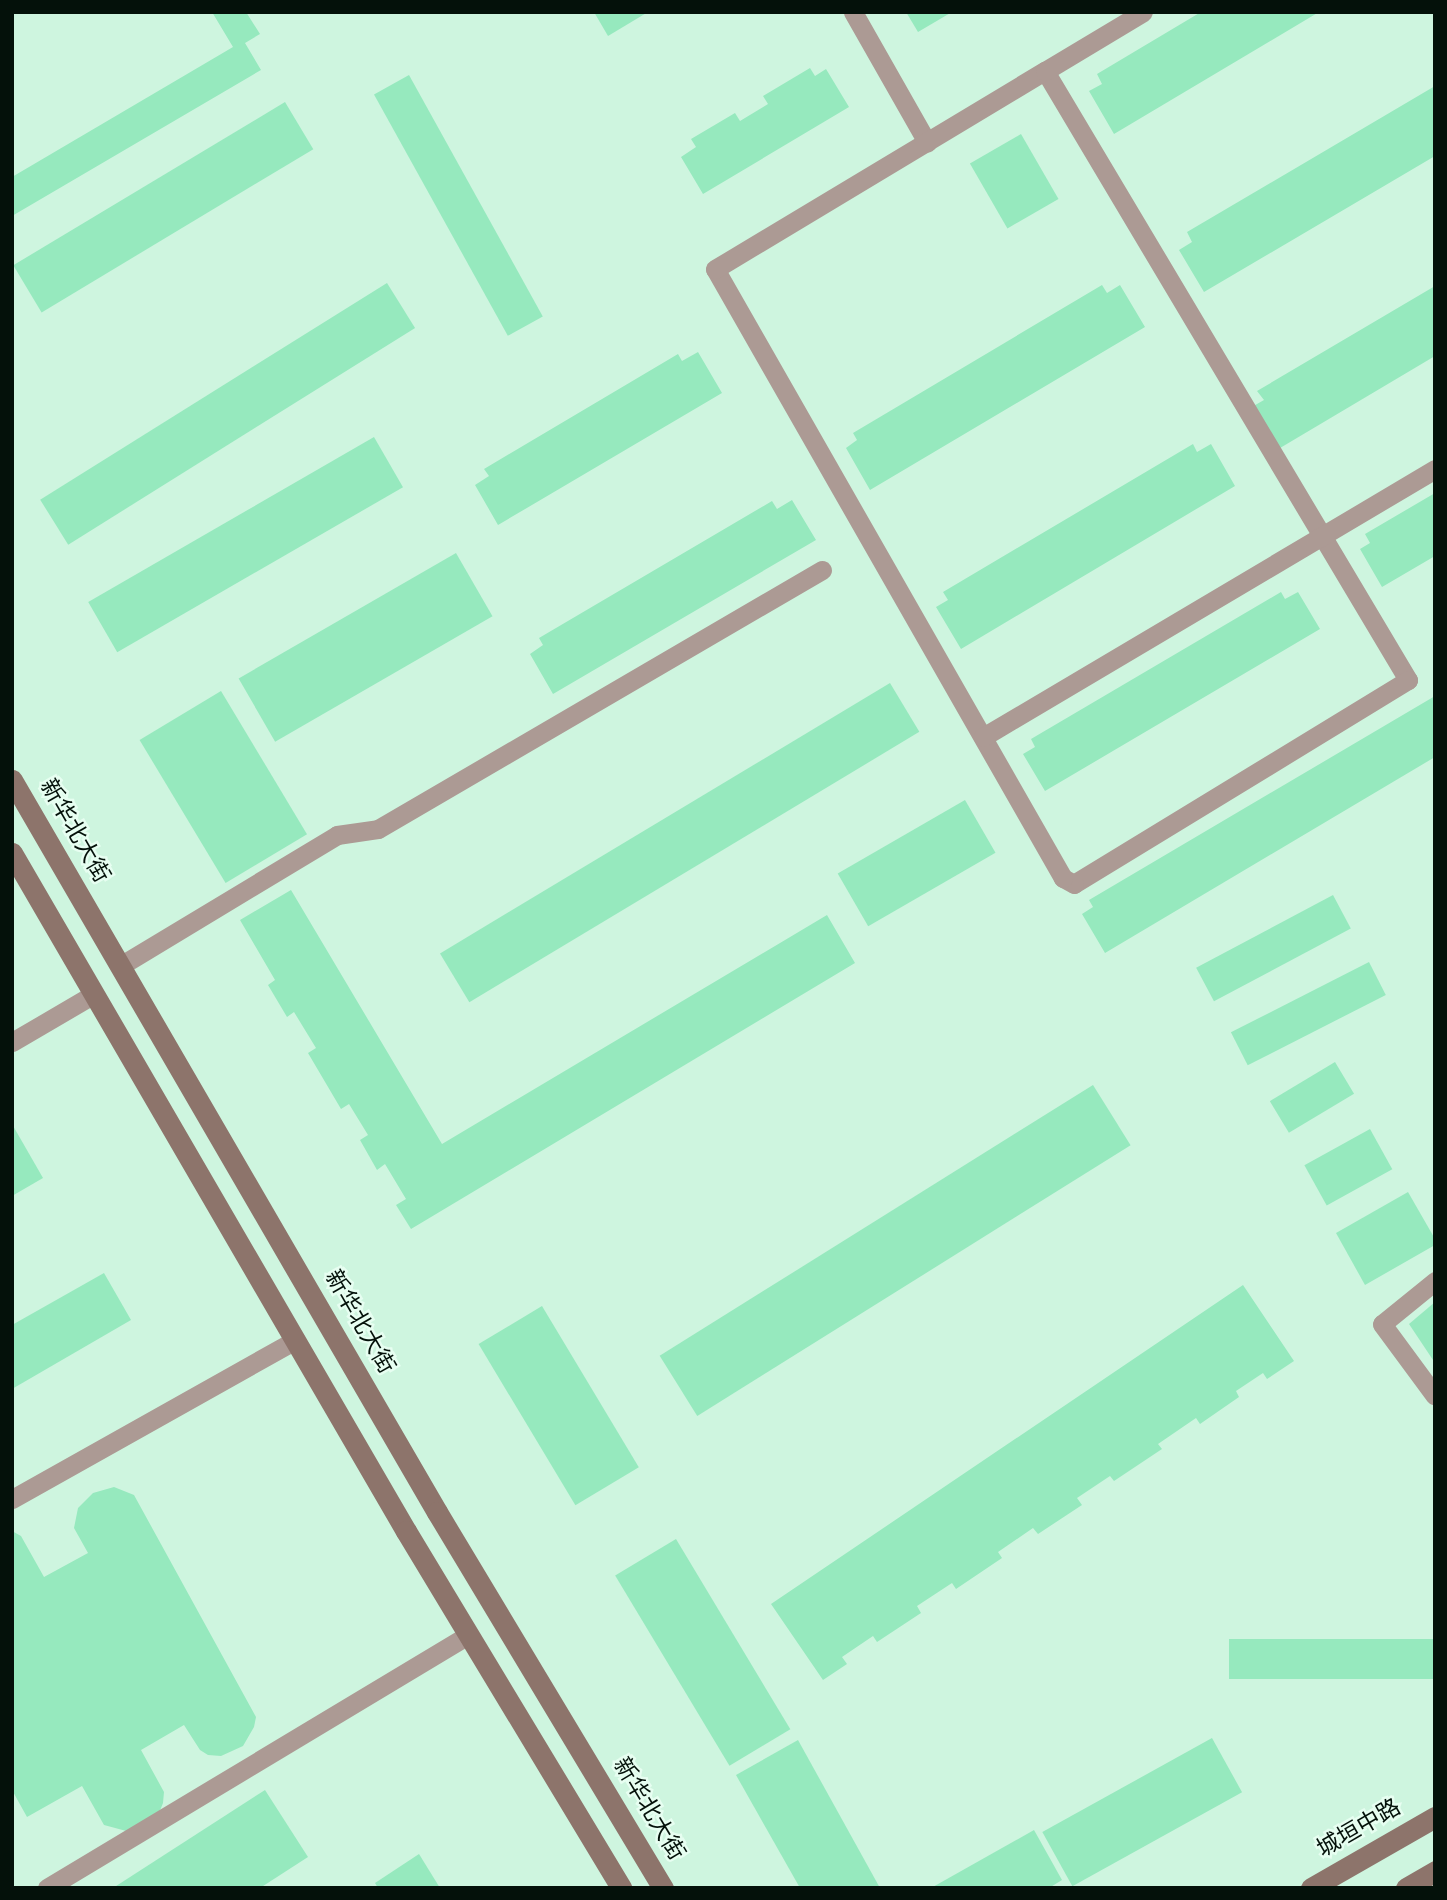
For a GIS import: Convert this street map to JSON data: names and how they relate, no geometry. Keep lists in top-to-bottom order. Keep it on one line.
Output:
{"streets":{"main road":["新华北大街","城垣中路"]}}
